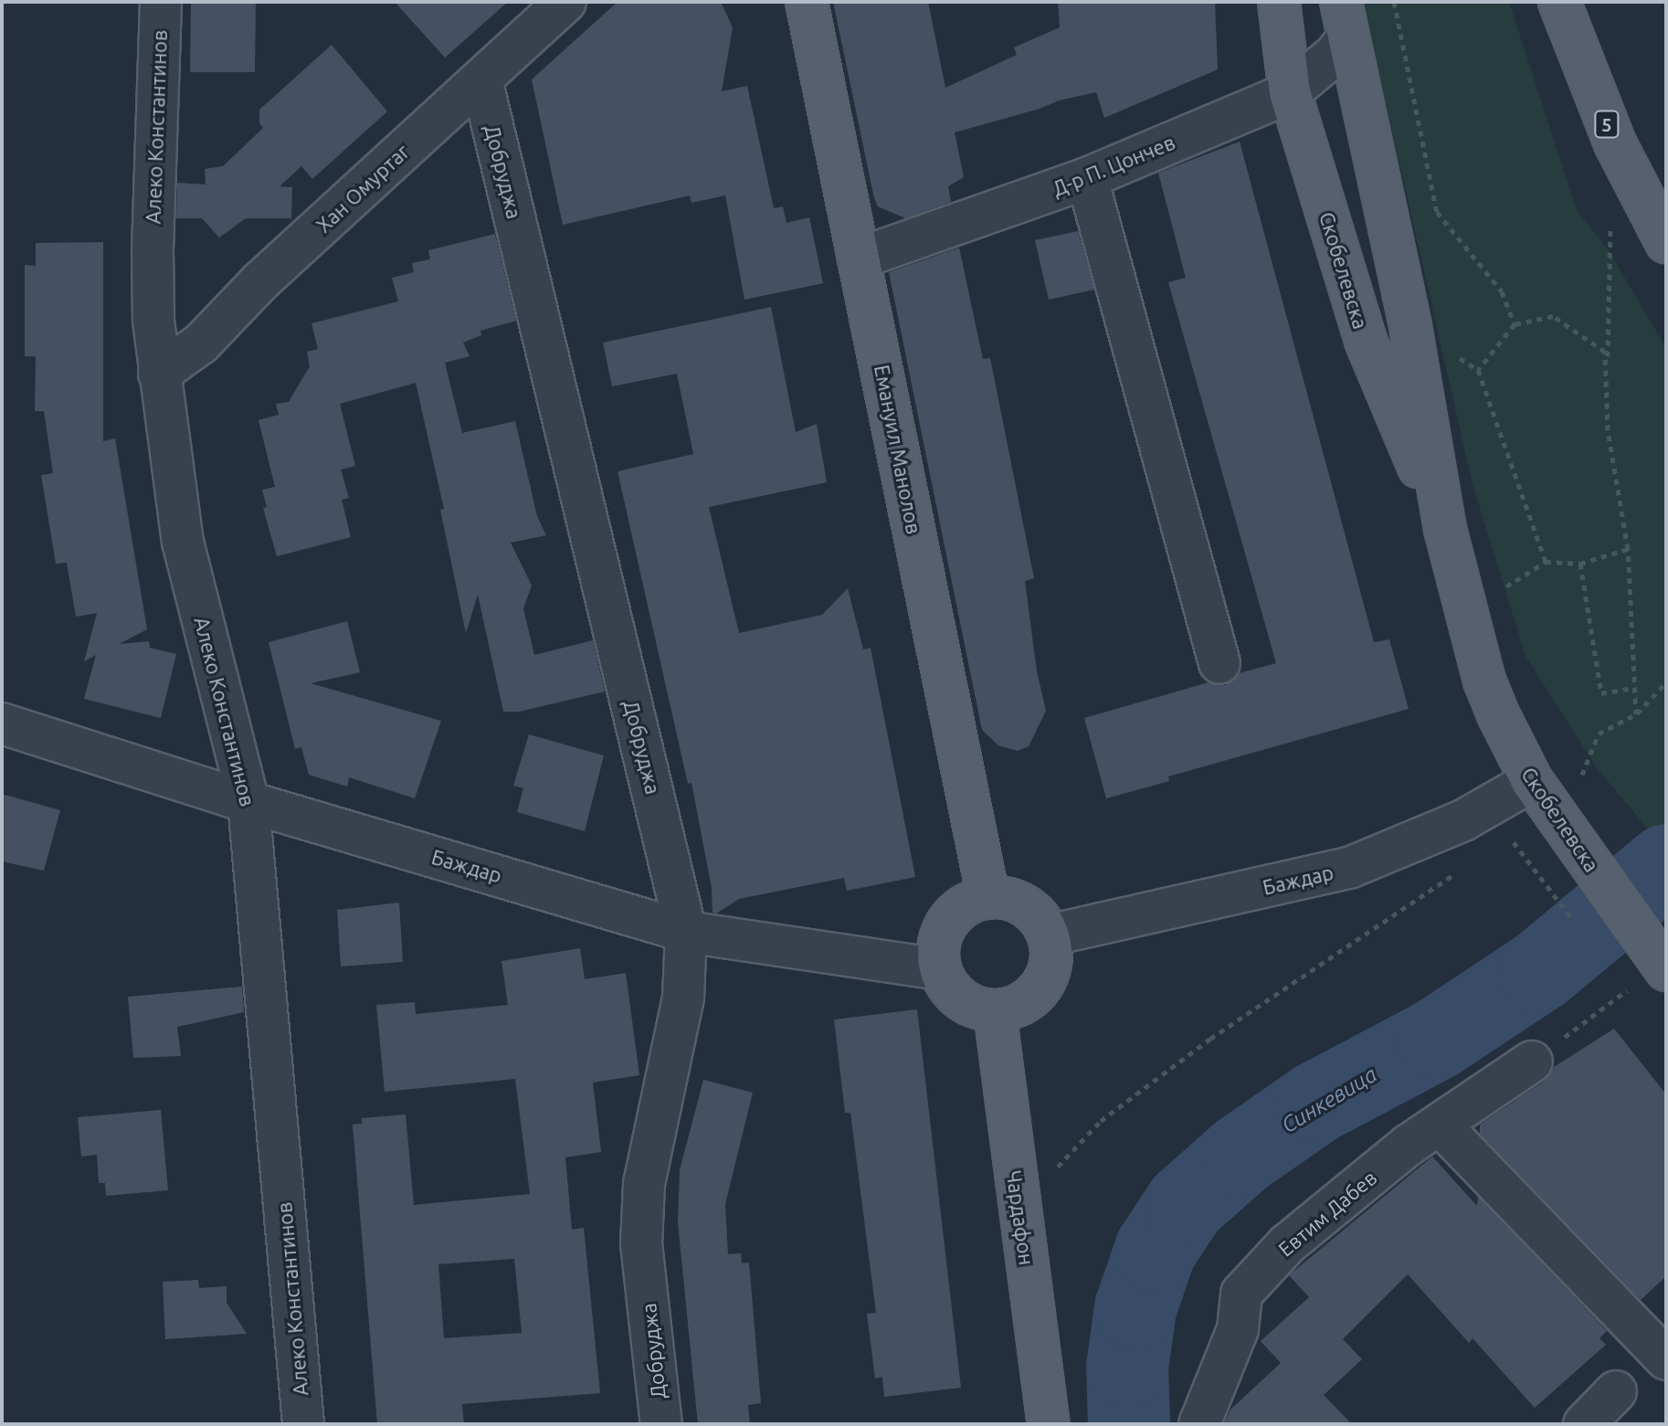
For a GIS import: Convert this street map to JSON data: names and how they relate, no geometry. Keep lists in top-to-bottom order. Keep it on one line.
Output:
{"streets":{"main road":["5","Скобелевска","Емануил Манолов","Чардафон"],"street":["Алеко Константинов","Д-р П. Цончев","Добруджа","Хан Омуртаг","Баждар","Евтим Дабев"]},"crossings":[["Алеко Константинов","Хан Омуртаг"],["Алеко Константинов","Баждар"],["Д-р П. Цончев","Скобелевска"],["Д-р П. Цончев","Емануил Манолов"],["Добруджа","Хан Омуртаг"],["Добруджа","Баждар"],["Скобелевска","Баждар"],["Емануил Манолов","Баждар"],["Емануил Манолов","Чардафон"],["Баждар","Чардафон"]],"water":["Синкевица"]}
